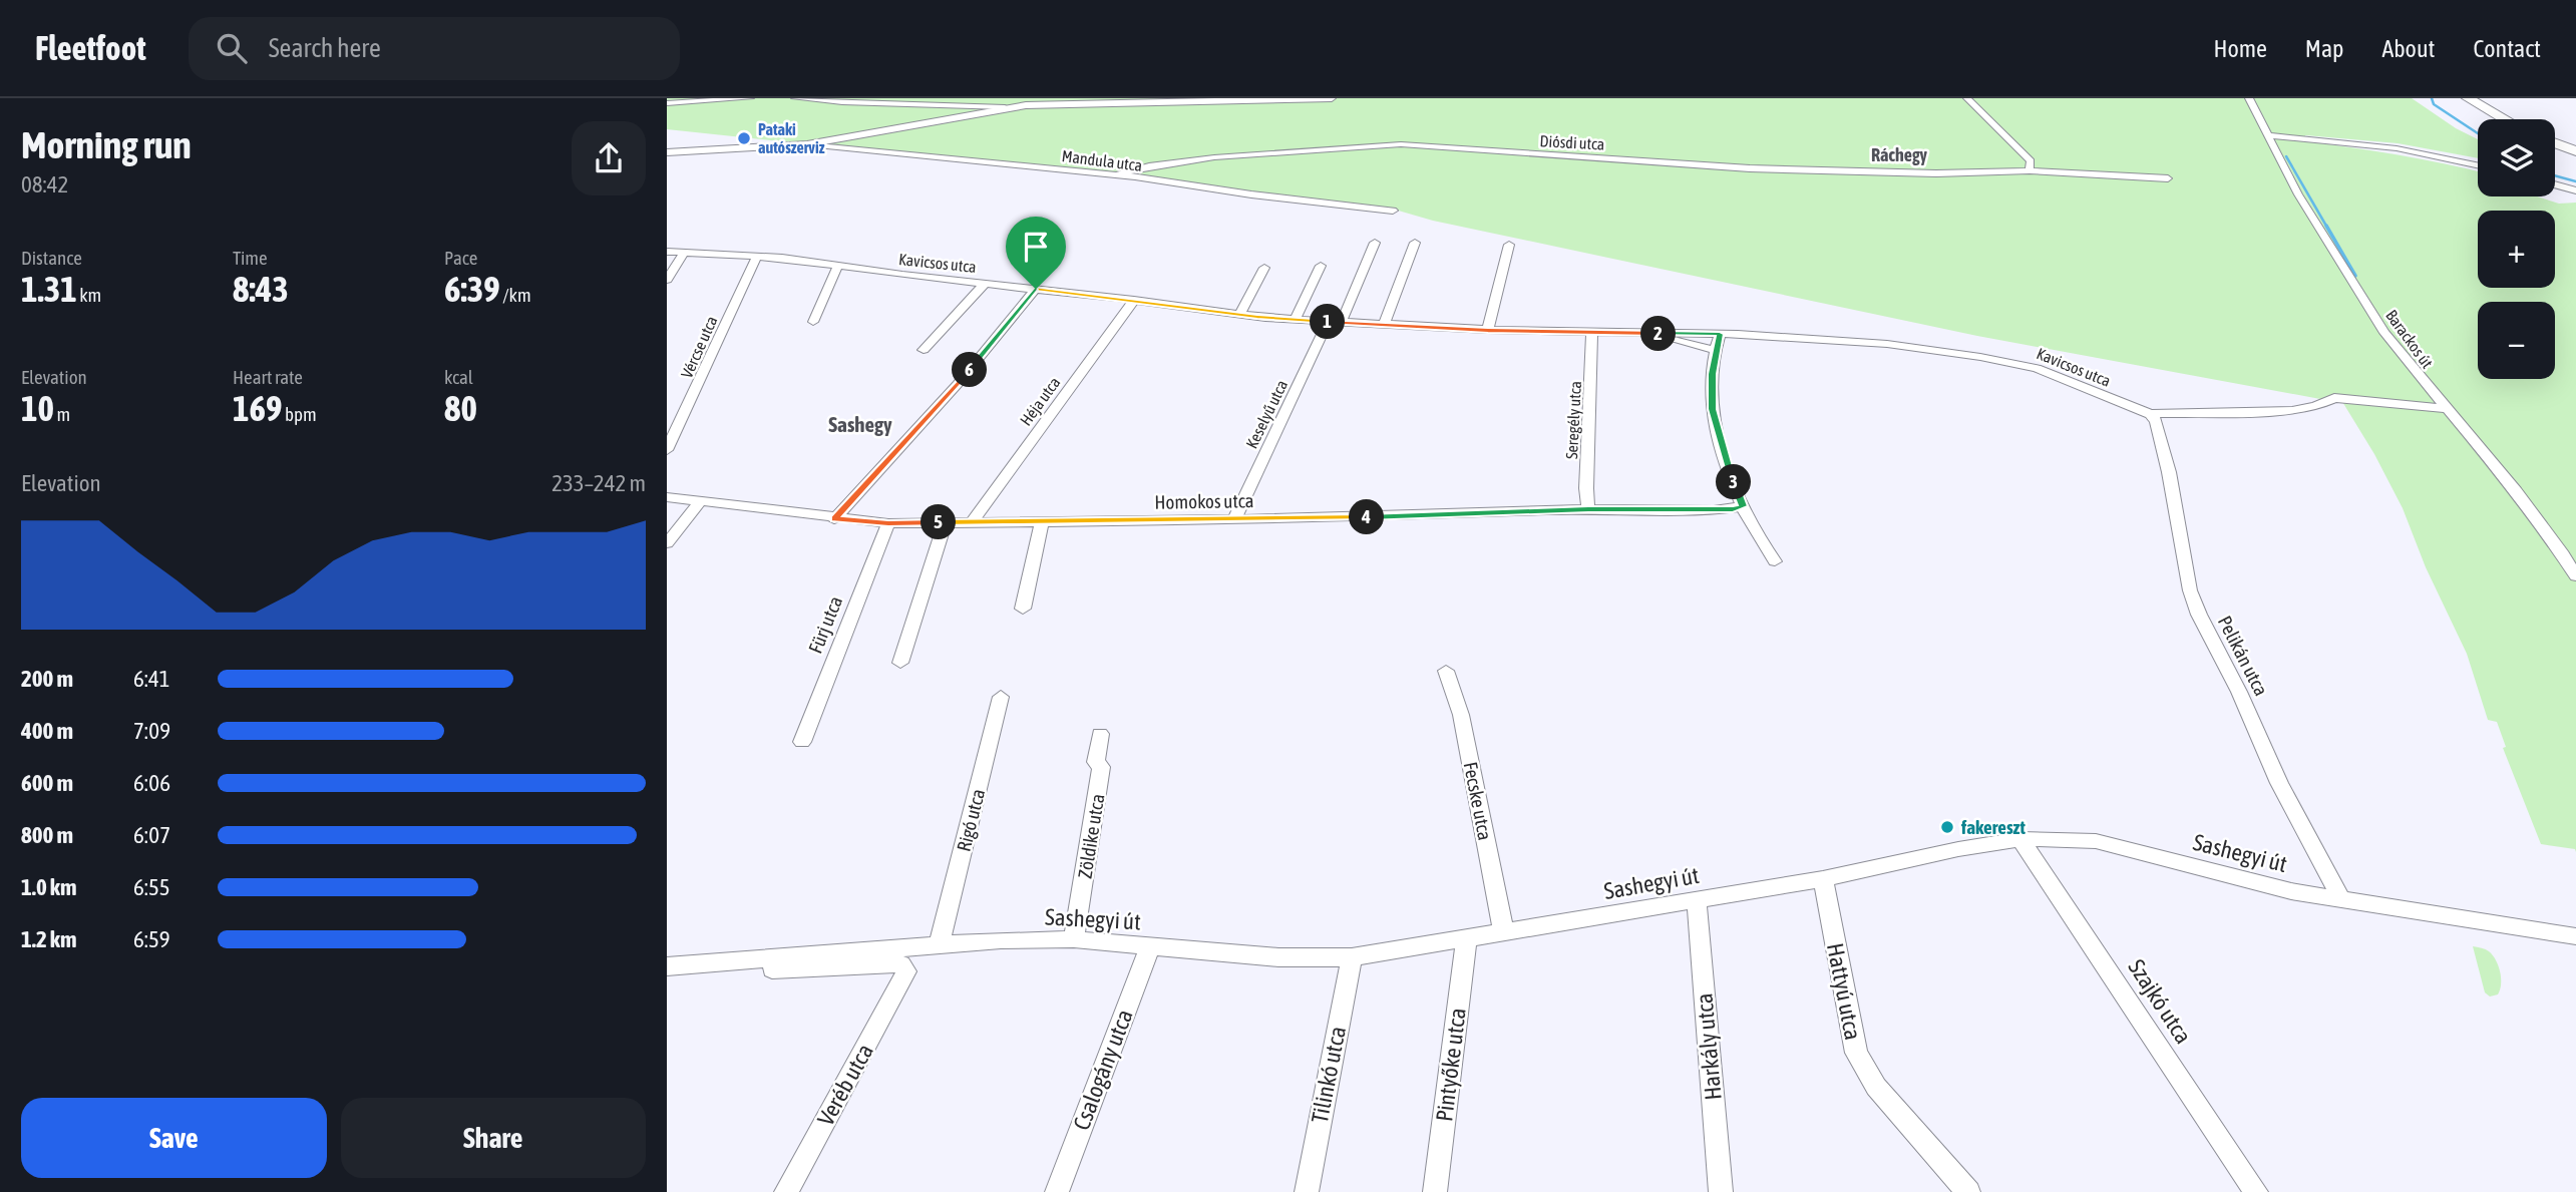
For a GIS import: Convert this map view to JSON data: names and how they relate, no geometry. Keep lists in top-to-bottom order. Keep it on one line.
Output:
{"streets":{"street":["Diósdi utca","Mandula utca","Kavicsos utca","Barackos út","Vércse utca","Héja utca","Keselyű utca","Seregély utca","Homokos utca","Fürj utca","Pelikán utca","Fecske utca","Rigó utca","Zöldike utca","Sashegyi út","Hattyú utca","Szajkó utca","Harkály utca","Pintyőke utca","Csalogány utca","Tilinkó utca","Veréb utca"]},"crossings":[["Diósdi utca","Mandula utca"],["Kavicsos utca","Barackos út"],["Kavicsos utca","Vércse utca"],["Kavicsos utca","Héja utca"],["Kavicsos utca","Keselyű utca"],["Kavicsos utca","Seregély utca"],["Kavicsos utca","Pelikán utca"],["Héja utca","Homokos utca"],["Keselyű utca","Homokos utca"],["Seregély utca","Homokos utca"],["Homokos utca","Fürj utca"],["Pelikán utca","Sashegyi út"],["Fecske utca","Sashegyi út"],["Rigó utca","Sashegyi út"],["Zöldike utca","Sashegyi út"],["Sashegyi út","Hattyú utca"],["Sashegyi út","Szajkó utca"],["Sashegyi út","Harkály utca"],["Sashegyi út","Pintyőke utca"],["Sashegyi út","Csalogány utca"],["Sashegyi út","Tilinkó utca"],["Sashegyi út","Veréb utca"]],"districts":["Ráchegy","Sashegy"],"places":["Pataki autószerviz","fakereszt"],"page":{"header":"Fleetfoot","search":"Search here","nav":["Home","Map","About","Contact"],"heading":["Morning run","08:42"],"map_buttons":["+","−"],"stats":[["Distance","1.31 km"],["Time","8:43"],["Pace","6:39 /km"],["Elevation","10 m"],["Heart rate","169 bpm"],["kcal","80"]],"pins":["1","2","6","3","4","5"],"chart":["Elevation","233–242 m"],"list":[{"name":"200 m","note":"6:41"},{"name":"400 m","note":"7:09"},{"name":"600 m","note":"6:06"},{"name":"800 m","note":"6:07"},{"name":"1.0 km","note":"6:55"},{"name":"1.2 km","note":"6:59"}],"buttons":["Save","Share"]}}
